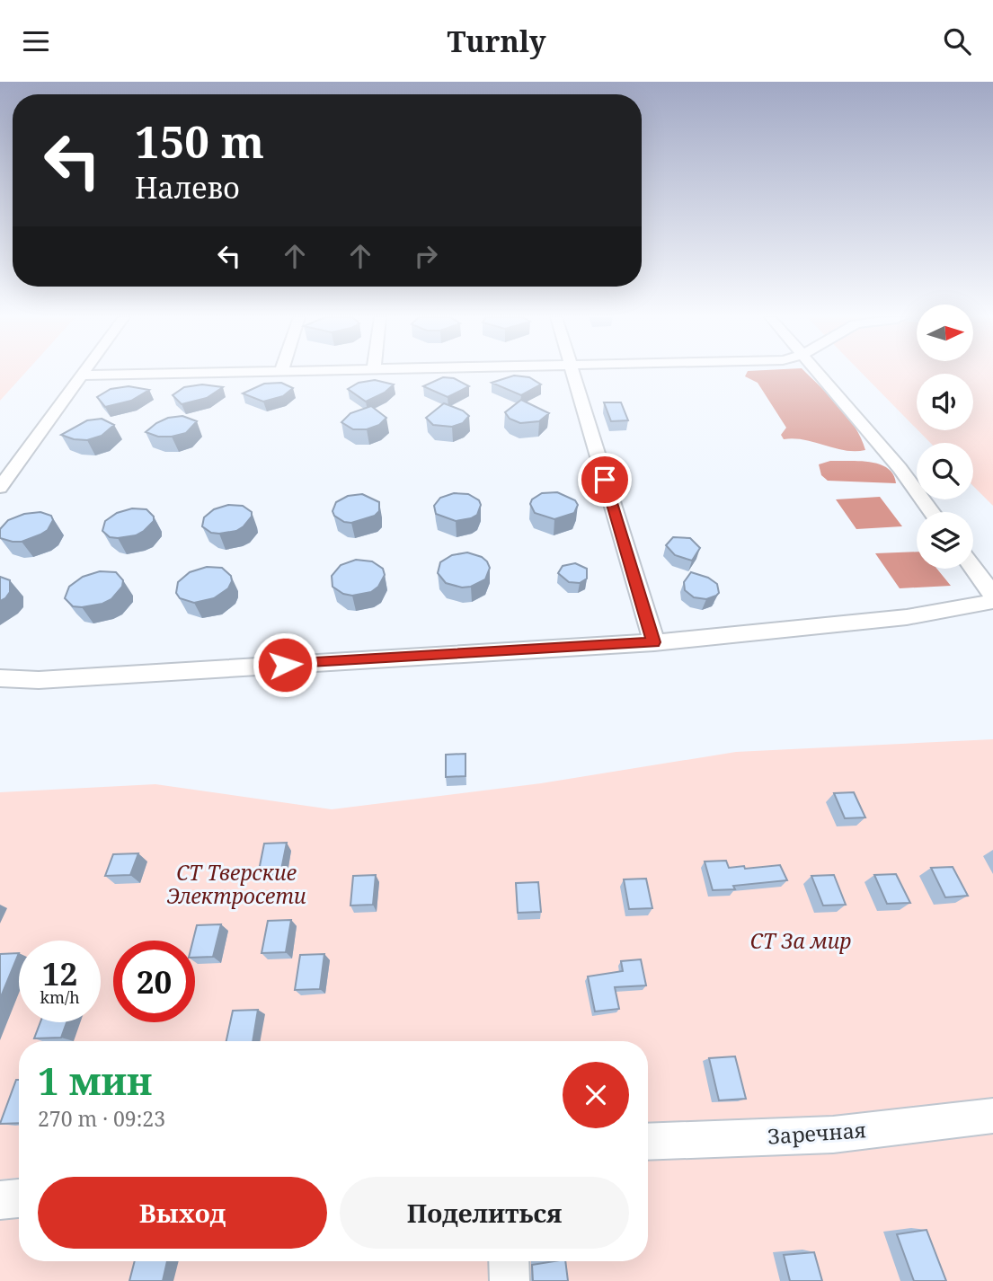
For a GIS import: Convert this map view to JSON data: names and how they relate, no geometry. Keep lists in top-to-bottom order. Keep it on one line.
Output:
{"streets":{"street":["Заречная"]},"parks":["СТ Тверские Электросети","СТ За мир"],"north":"right","page":{"header":"Turnly","turn":["150 m","Налево"],"speed":"12 km/h","limit":"20","heading":["1 мин","270 m · 09:23"],"buttons":["Выход","Поделиться"]}}
